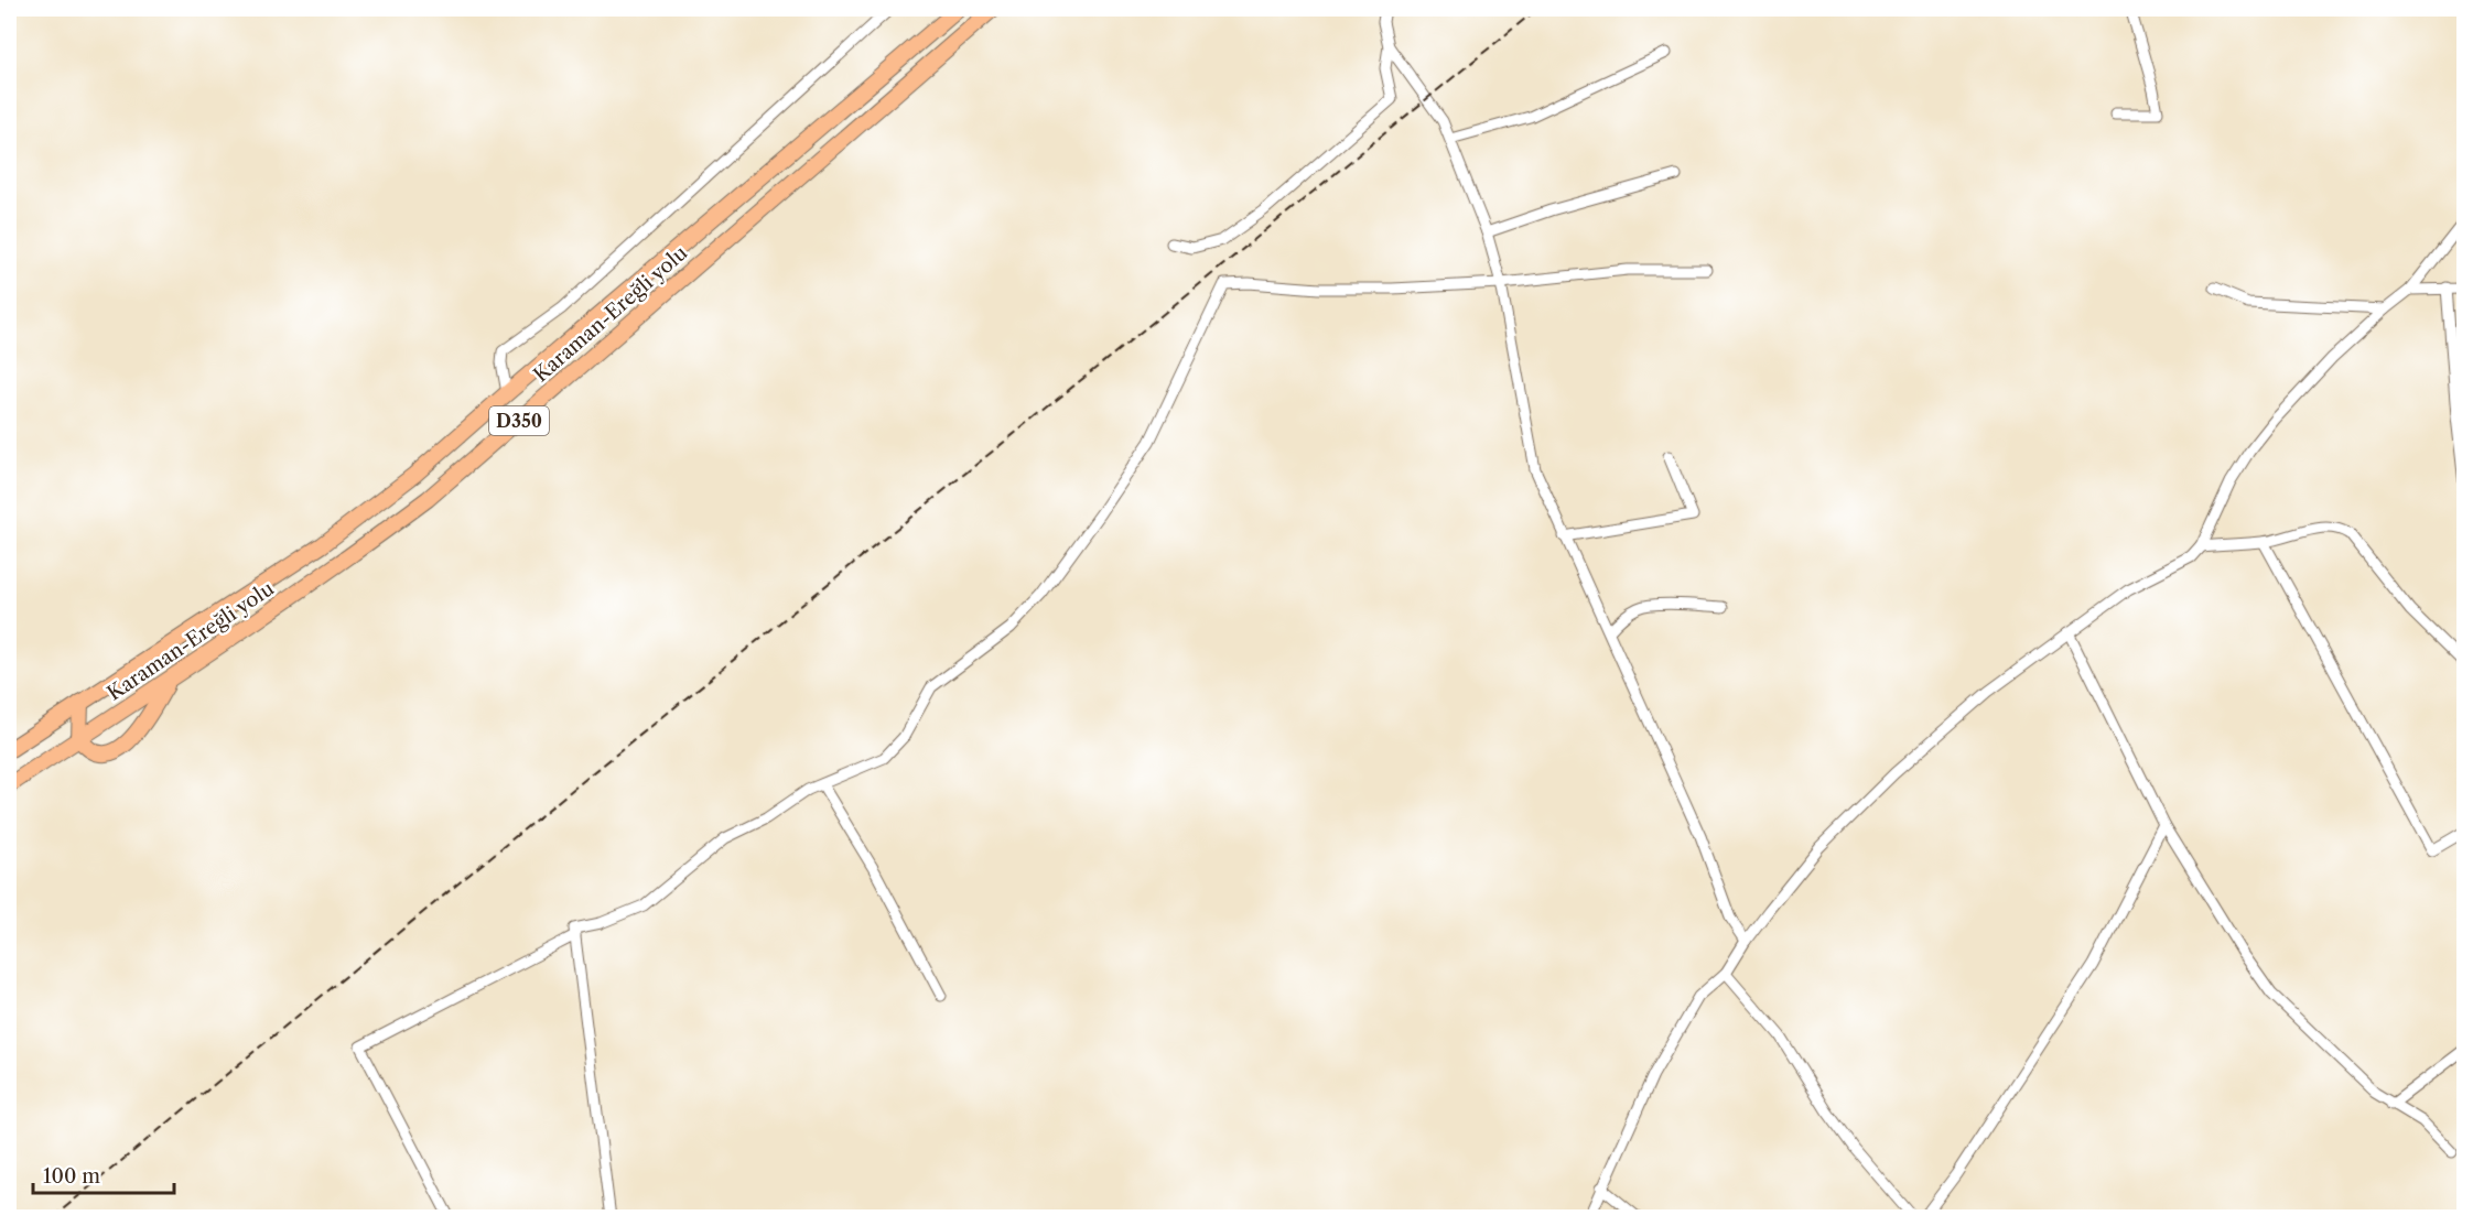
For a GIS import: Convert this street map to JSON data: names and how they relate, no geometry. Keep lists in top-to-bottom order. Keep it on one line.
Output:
{"streets":{"highway":["Karaman-Ereğli yolu","D350"]},"scale_bar":"100 m"}
